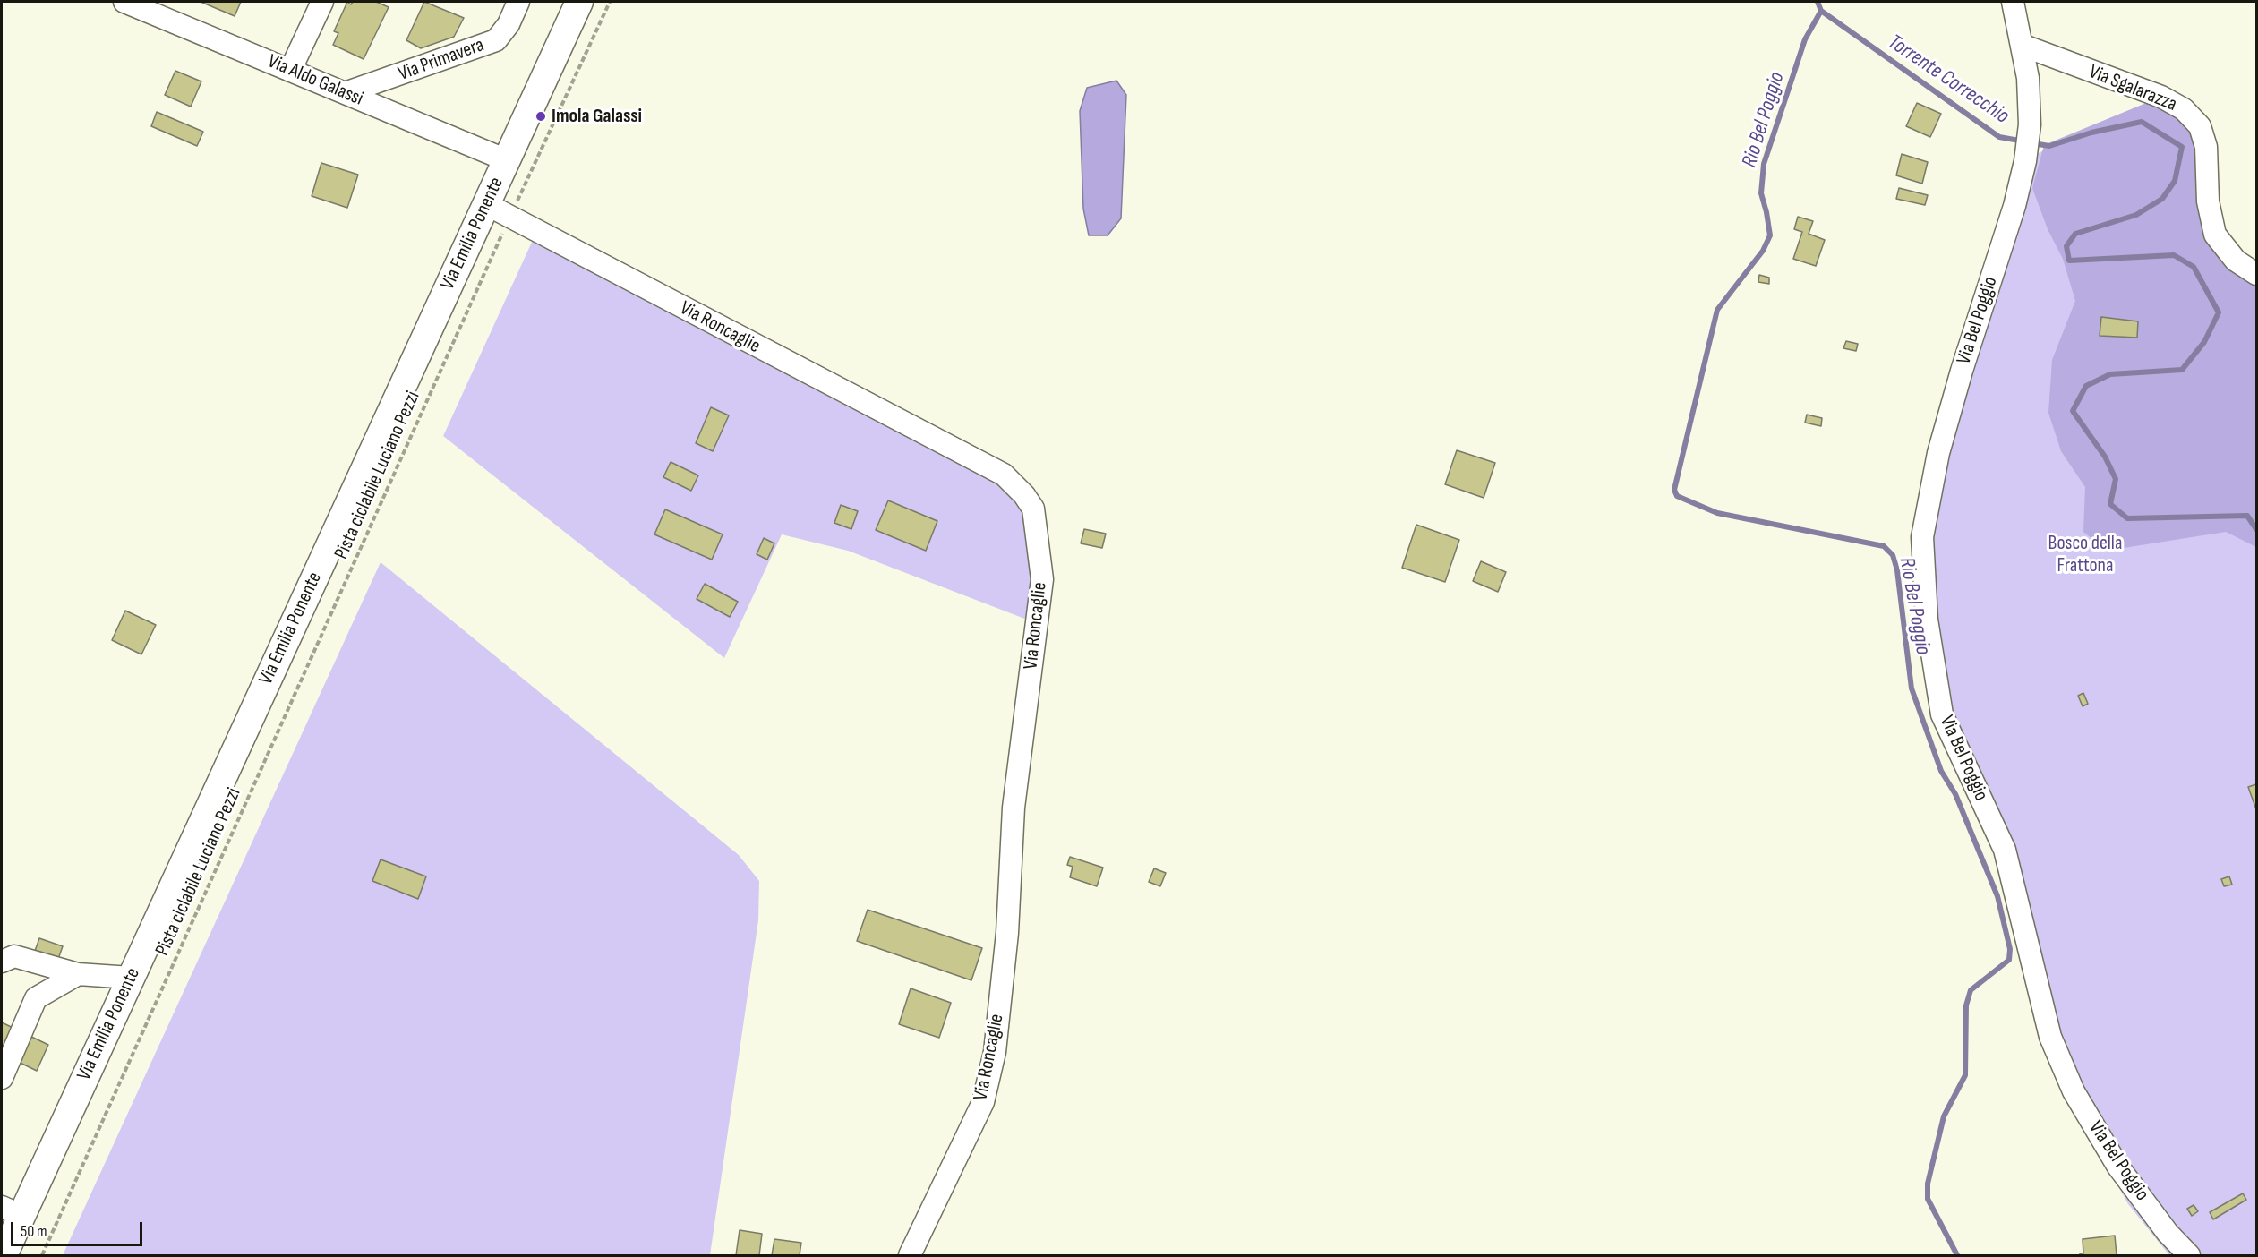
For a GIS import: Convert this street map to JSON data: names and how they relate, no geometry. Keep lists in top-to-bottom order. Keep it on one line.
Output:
{"streets":{"main road":["Via Emilia Ponente"],"street":["Via Primavera","Via Aldo Galassi","Via Sgalarazza","Via Bel Poggio","Via Roncaglie"],"path":["Pista ciclabile Luciano Pezzi"]},"crossings":[["Via Primavera","Via Aldo Galassi"],["Via Aldo Galassi","Via Emilia Ponente"],["Via Sgalarazza","Via Bel Poggio"],["Via Emilia Ponente","Via Roncaglie"],["Via Roncaglie","Pista ciclabile Luciano Pezzi"]],"water":["Torrente Correcchio","Rio Bel Poggio"],"parks":["Bosco della Frattona"],"places":["Imola Galassi"],"scale_bar":"50 m"}
